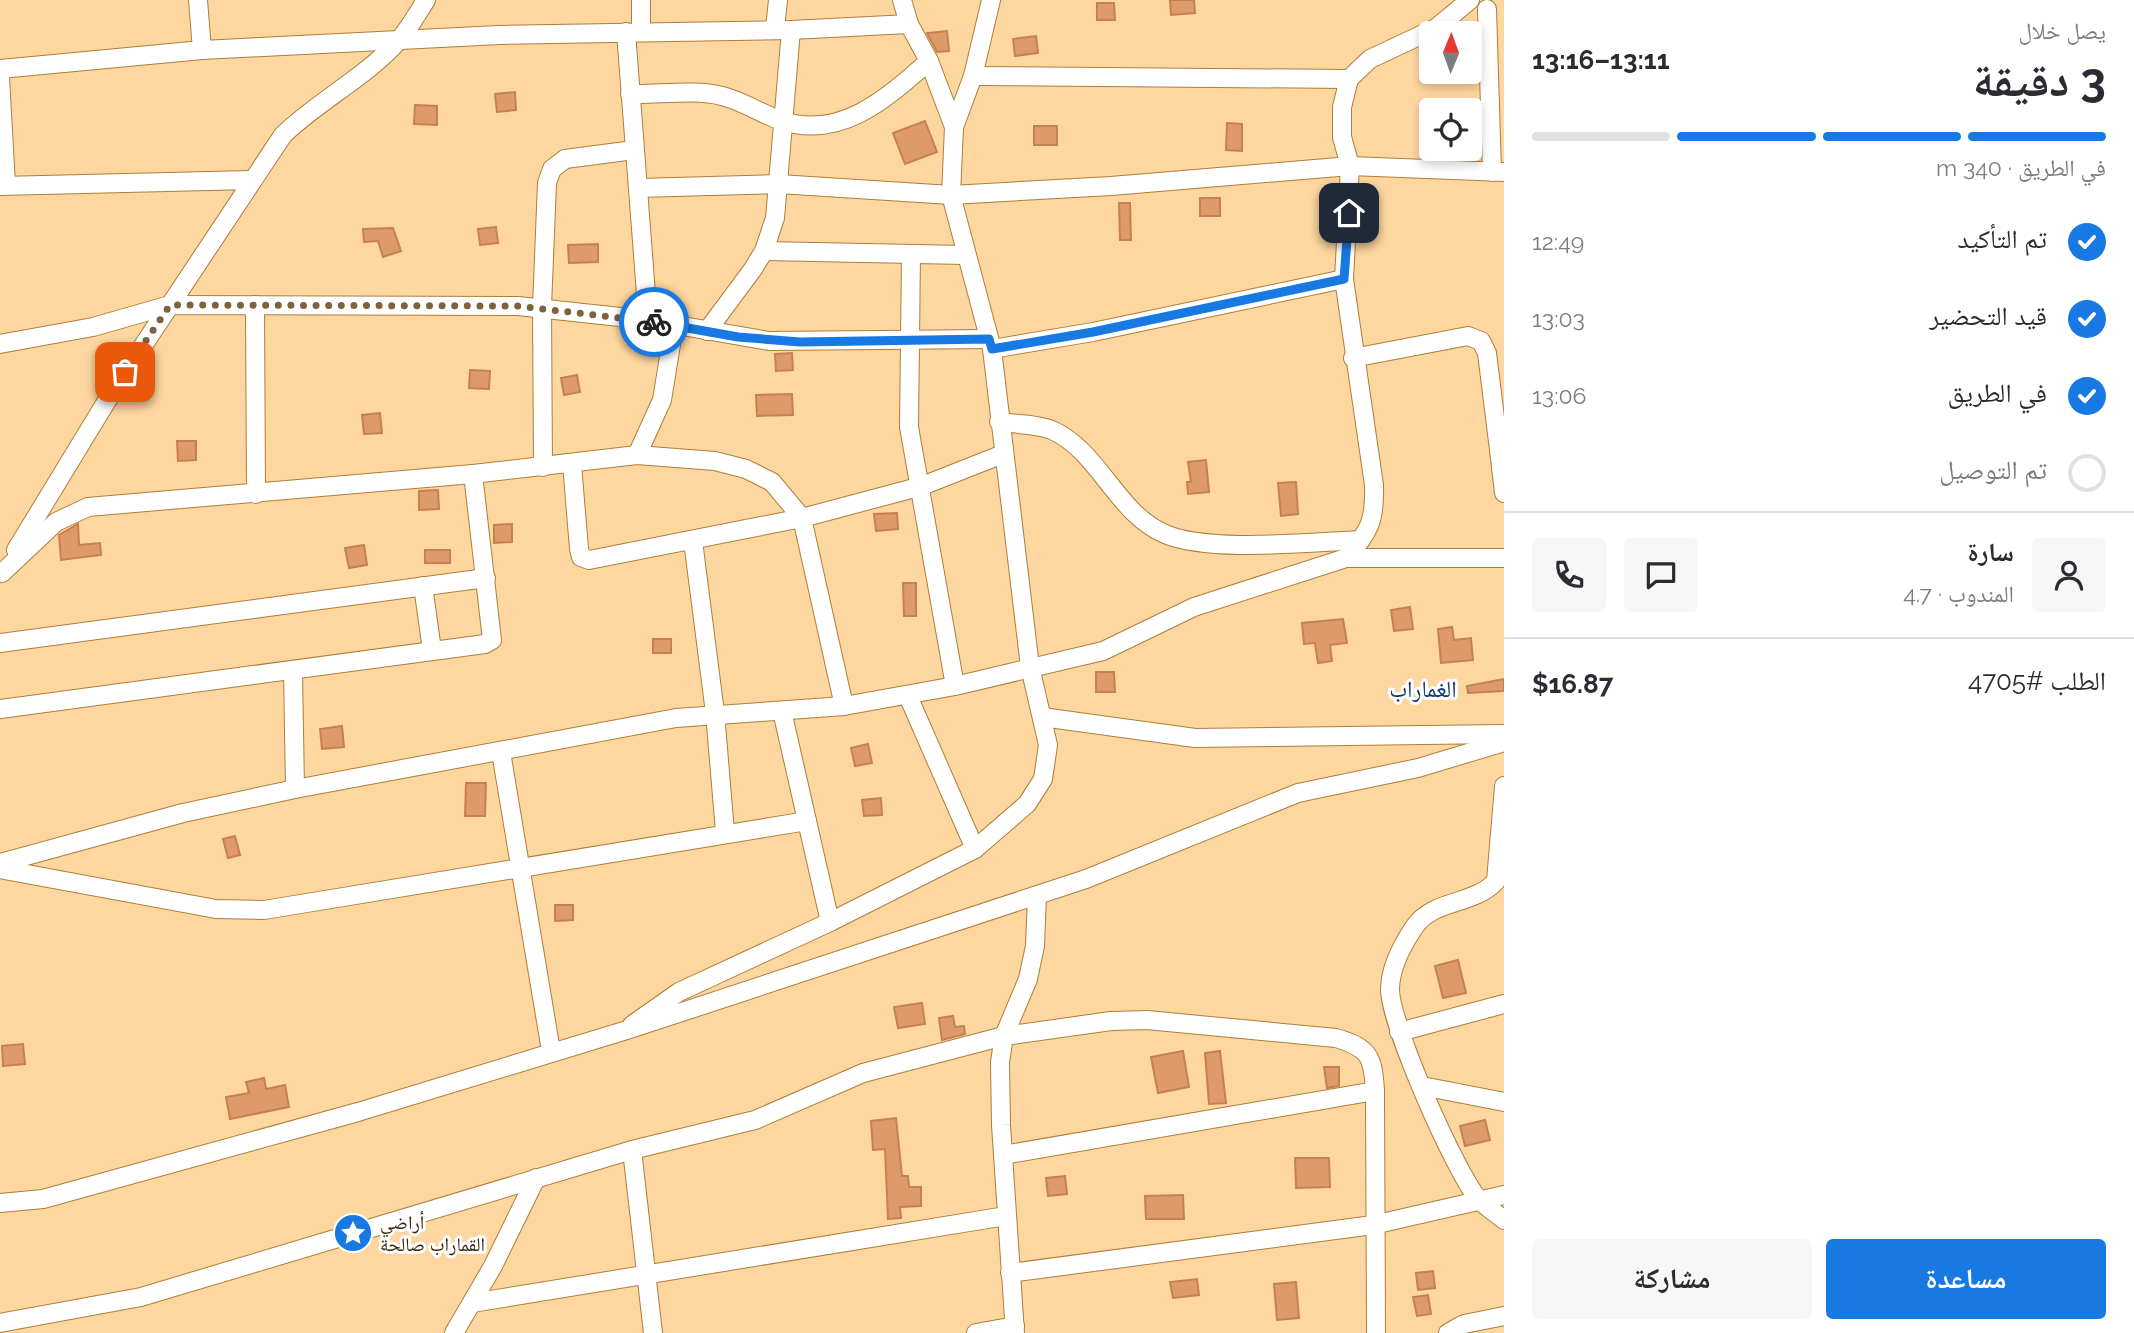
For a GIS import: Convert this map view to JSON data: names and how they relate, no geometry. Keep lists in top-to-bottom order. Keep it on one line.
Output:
{"districts":["الغماراب"],"places":{"place":["أراضي القماراب صالحة"]},"north":"top","page":{"heading":["3 دقيقة","يصل خلال","13:11–13:16"],"panel":["سارة","المندوب · 4.7","الطلب #4705","$16.87"],"bar":"في الطريق · 340 m","list":[["تم التأكيد","12:49"],["قيد التحضير","13:03"],["في الطريق","13:06"],"تم التوصيل"],"buttons":["مساعدة","مشاركة"]}}
